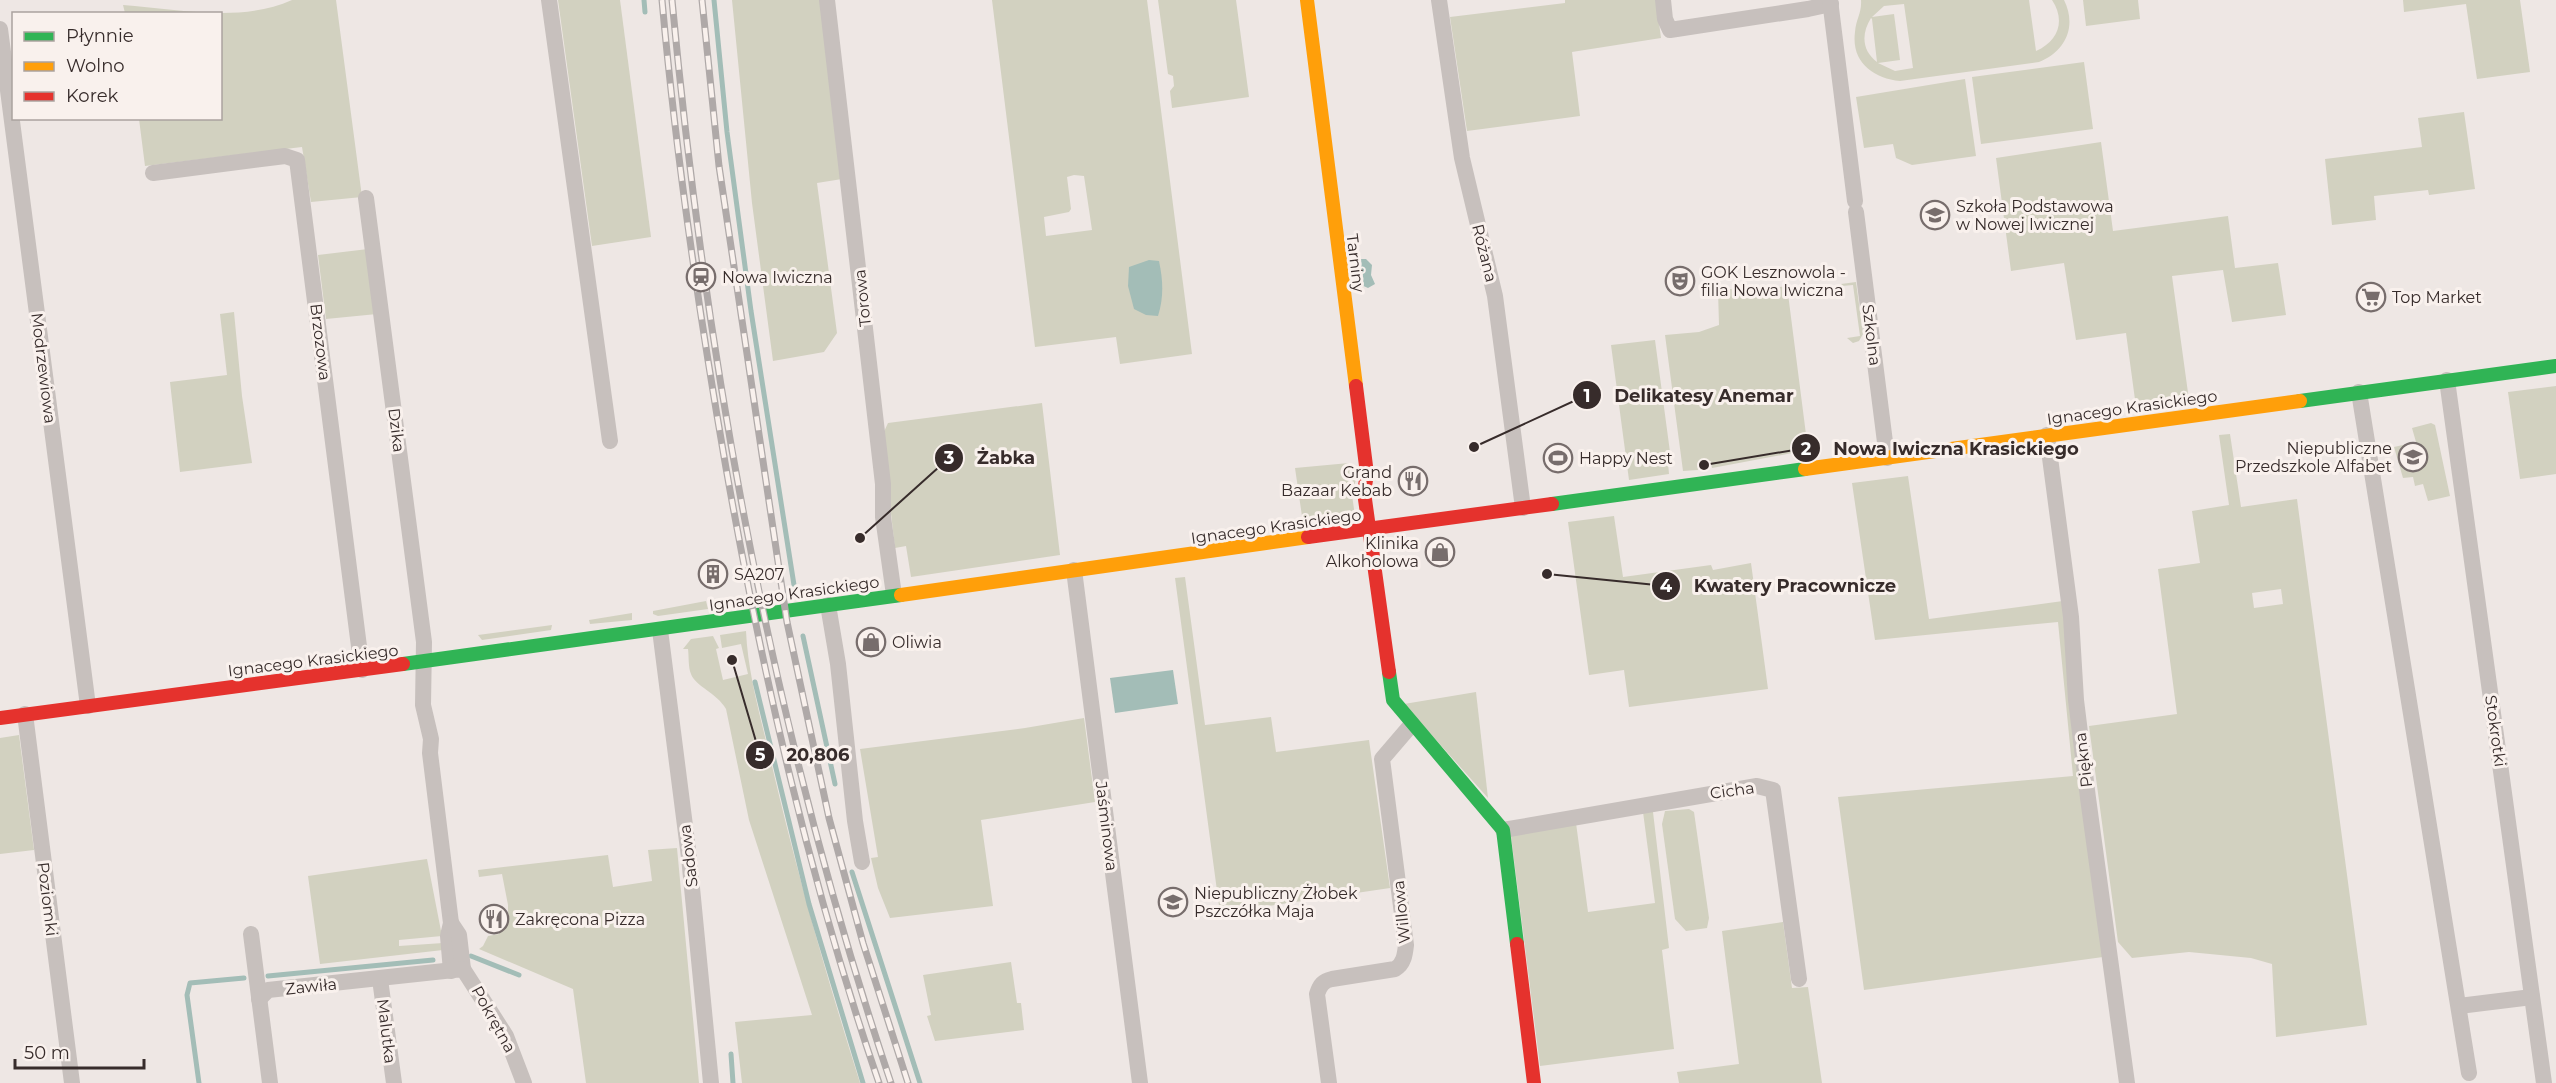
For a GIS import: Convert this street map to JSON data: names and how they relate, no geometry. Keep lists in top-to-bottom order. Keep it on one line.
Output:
{"streets":{"street":["Różana","Tarniny","Torowa","Szkolna","Brzozowa","Modrzewiowa","Ignacego Krasickiego","Dzika","Stokrotki","Piękna","Cicha","Jaśminowa","Sadowa","Poziomki","Willowa","Zawiła","Pokrętna","Malutka"]},"crossings":[["Różana","Ignacego Krasickiego"],["Tarniny","Ignacego Krasickiego"],["Torowa","Ignacego Krasickiego"],["Szkolna","Ignacego Krasickiego"],["Brzozowa","Ignacego Krasickiego"],["Modrzewiowa","Ignacego Krasickiego"],["Ignacego Krasickiego","Dzika"],["Ignacego Krasickiego","Stokrotki"],["Ignacego Krasickiego","Piękna"],["Ignacego Krasickiego","Jaśminowa"],["Ignacego Krasickiego","Sadowa"],["Ignacego Krasickiego","Poziomki"],["Dzika","Pokrętna"],["Zawiła","Malutka"]],"places":{"school or university":["Szkoła Podstawowa w Nowej Iwicznej","Niepubliczne Przedszkole Alfabet","Niepubliczny Żłobek Pszczółka Maja"],"station":["Nowa Iwiczna"],"theatre":["GOK Lesznowola - filia Nowa Iwiczna"],"supermarket":["Top Market"],"other":["Delikatesy Anemar","Nowa Iwiczna Krasickiego","Żabka","Kwatery Pracownicze","20,806"],"sports":["Happy Nest"],"restaurant":["Grand Bazaar Kebab","Zakręcona Pizza"],"shop":["Klinika Alkoholowa","Oliwia"],"building":["SA207"]},"legend":["Płynnie","Wolno","Korek"],"scale_bar":"50 m"}
